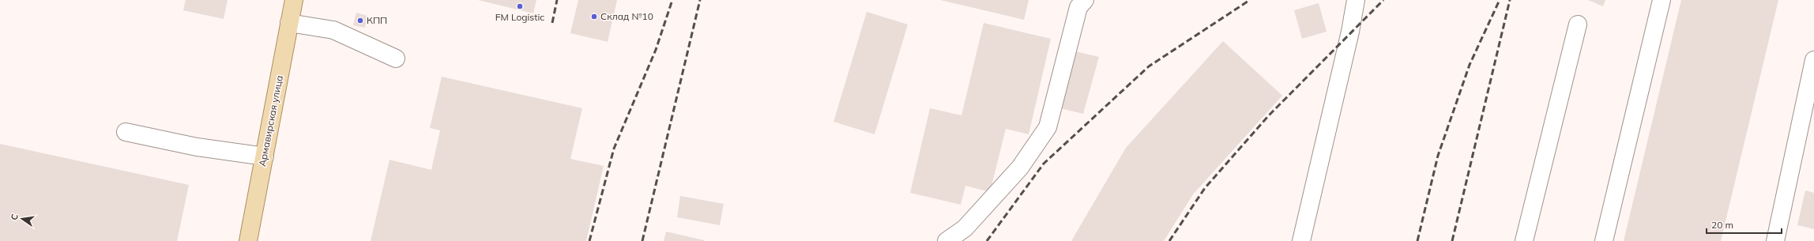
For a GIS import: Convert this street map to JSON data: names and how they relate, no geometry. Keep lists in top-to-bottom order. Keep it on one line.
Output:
{"streets":{"main road":["Армавирская улица"]},"places":["FM Logistic","Склад №10","КПП"],"scale_bar":"20 m","north":"left"}
